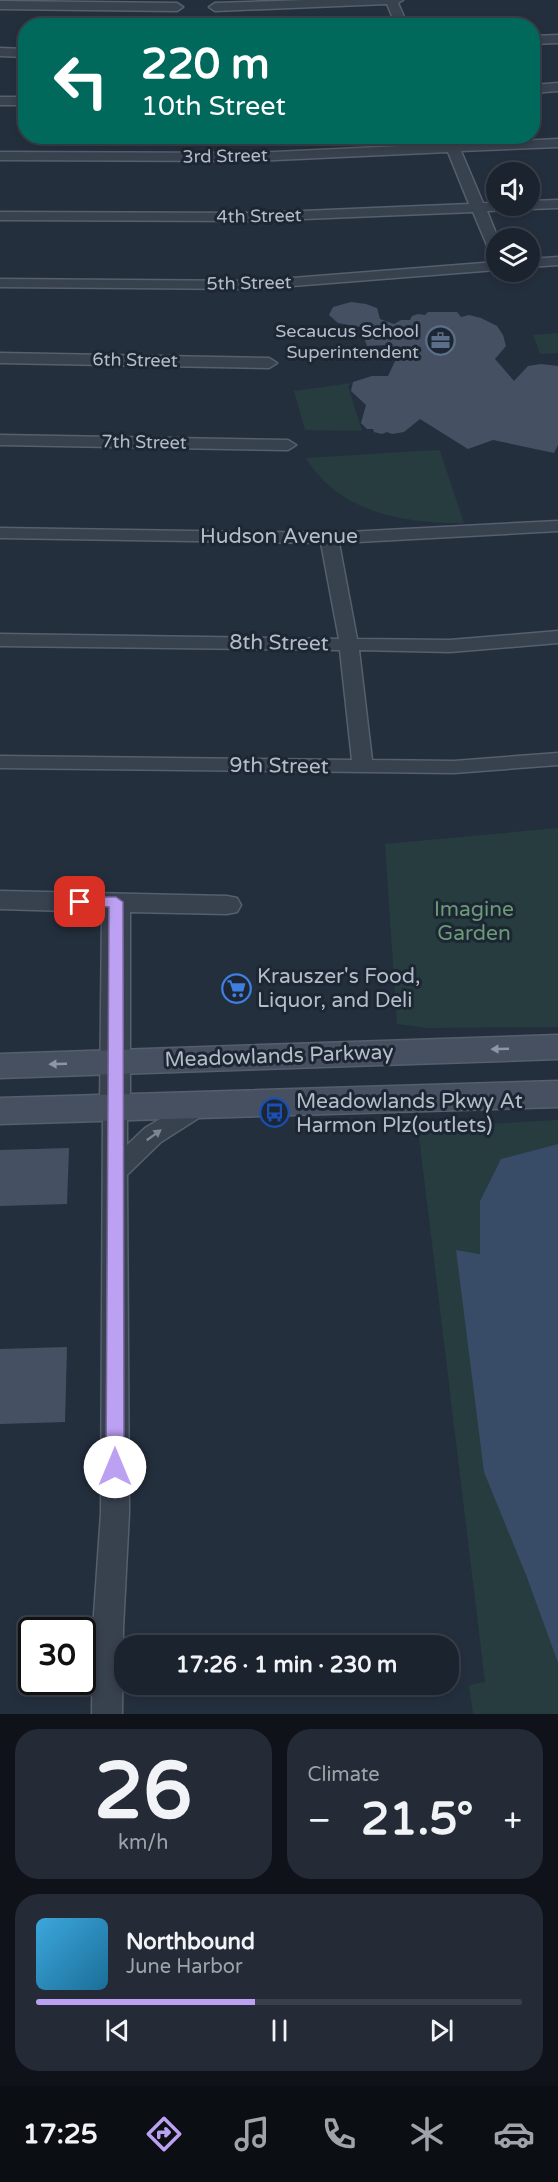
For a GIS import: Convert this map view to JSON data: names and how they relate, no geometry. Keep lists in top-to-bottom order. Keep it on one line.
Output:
{"streets":{"main road":["Meadowlands Parkway"],"street":["3rd Street","4th Street","5th Street","6th Street","7th Street","Hudson Avenue","8th Street","9th Street"]},"parks":["Imagine Garden"],"places":{"office":["Secaucus School Superintendent"],"supermarket":["Krauszer's Food, Liquor, and Deli"],"bus stop":["Meadowlands Pkwy At Harmon Plz(outlets)"]},"page":{"turn":["220 m","10th Street"],"limit":"30","trip":"17:26 · 1 min · 230 m","tile":[["26","km/h"],"Climate"],"heat":["−","21.5°","+"],"song":["Northbound","June Harbor"],"tabs":"17:25"}}
